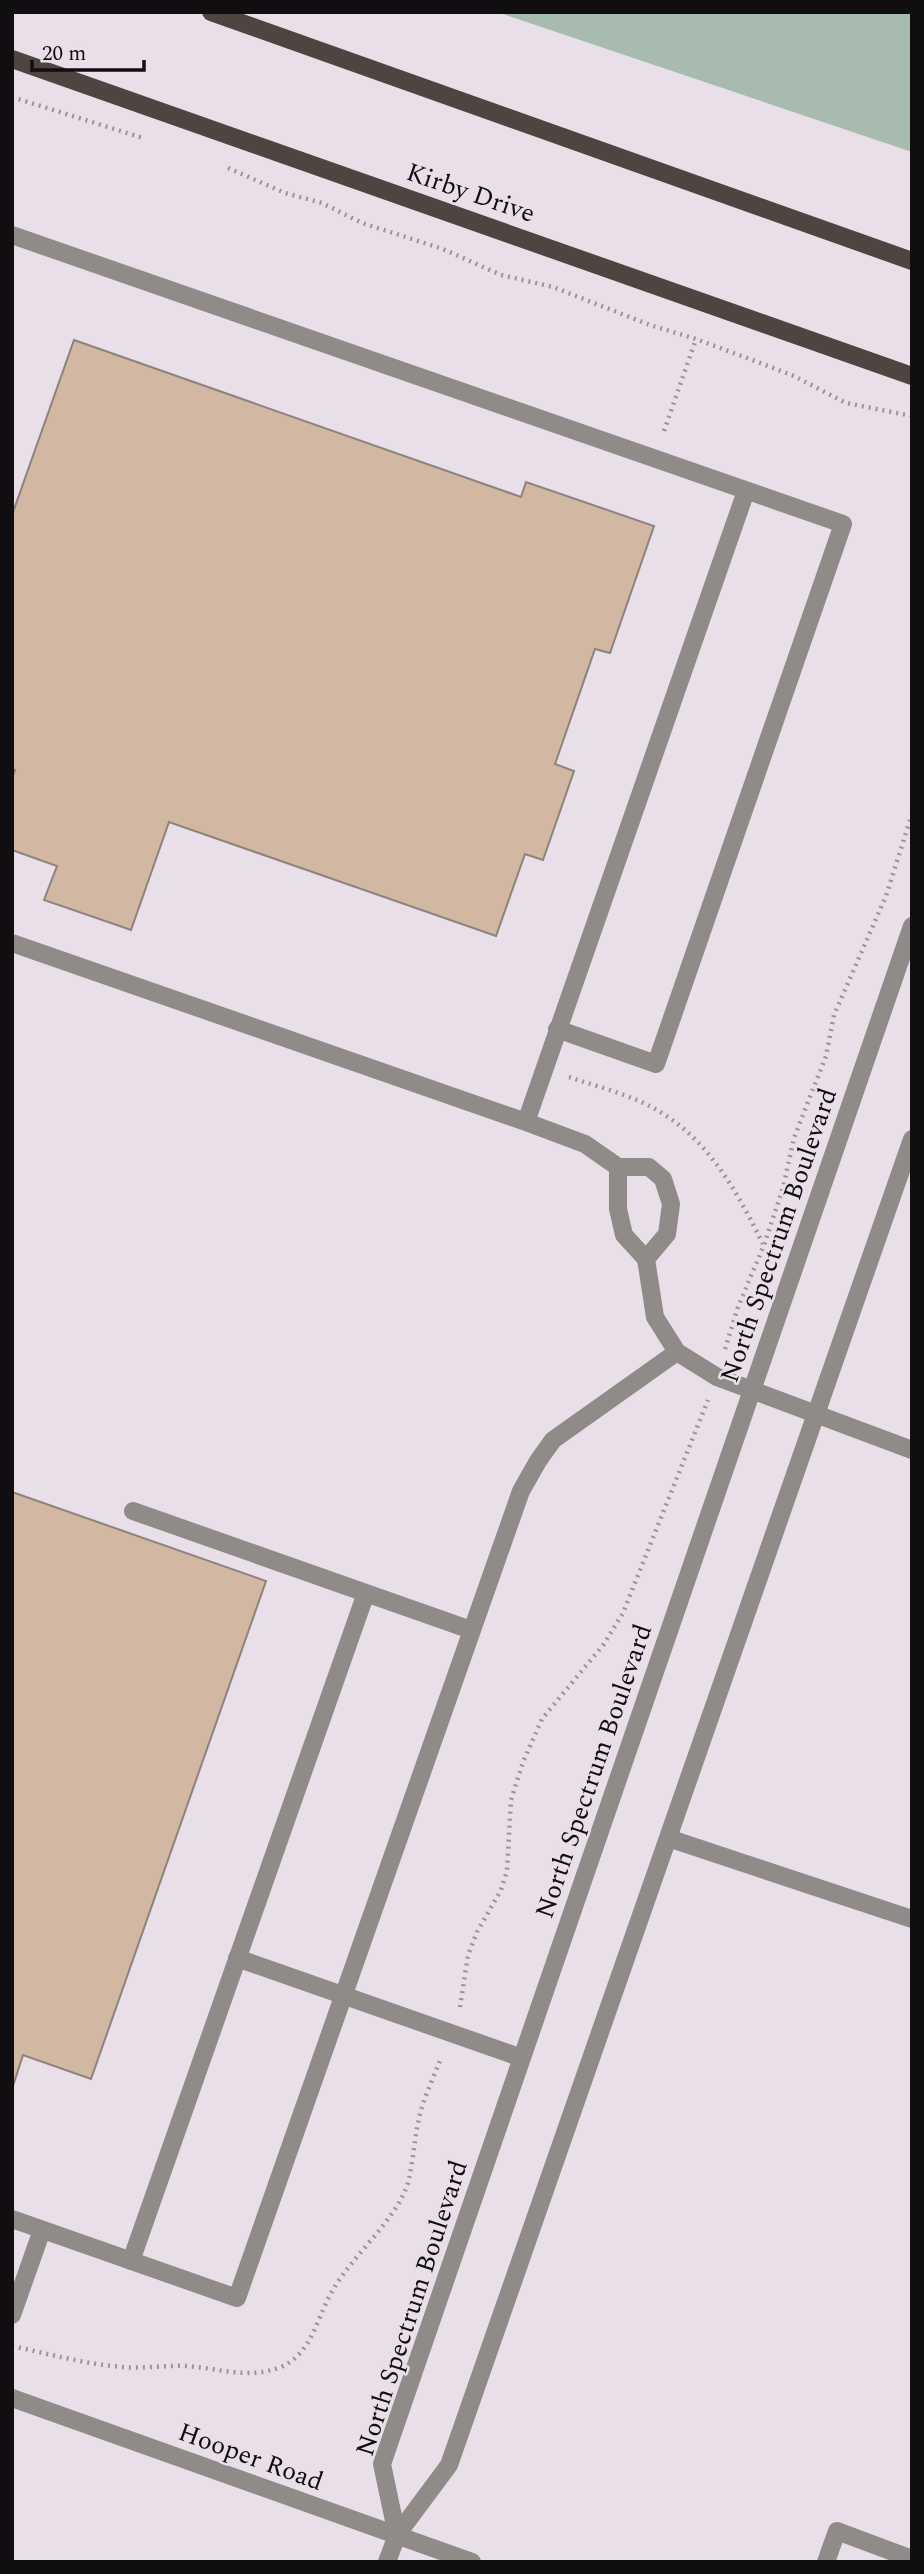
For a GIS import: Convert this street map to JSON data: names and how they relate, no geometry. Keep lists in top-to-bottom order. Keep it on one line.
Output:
{"streets":{"main road":["Kirby Drive"],"street":["North Spectrum Boulevard","Hooper Road"]},"crossings":[["North Spectrum Boulevard","Hooper Road"]],"scale_bar":"20 m"}
